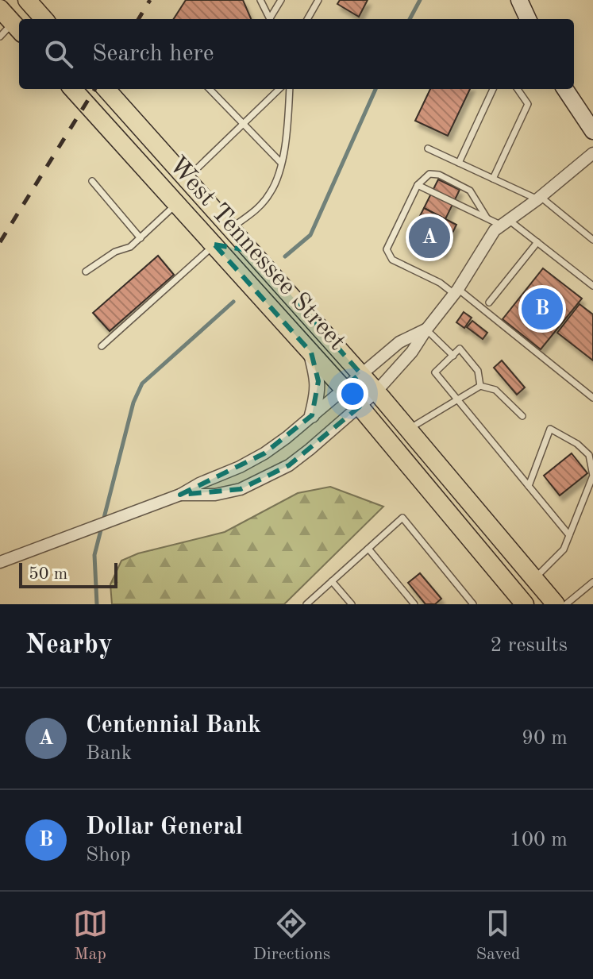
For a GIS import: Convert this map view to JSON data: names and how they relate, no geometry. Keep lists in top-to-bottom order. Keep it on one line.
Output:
{"streets":{"main road":["West Tennessee Street"]},"scale_bar":"50 m","page":{"search":"Search here","pins":["A","B"],"scale":"50 m","heading":["Nearby","2 results"],"list":[{"mark":"A","name":"Centennial Bank","note":"Bank","value":"90 m"},{"mark":"B","name":"Dollar General","note":"Shop","value":"100 m"}],"nav":["Map","Directions","Saved"]}}
